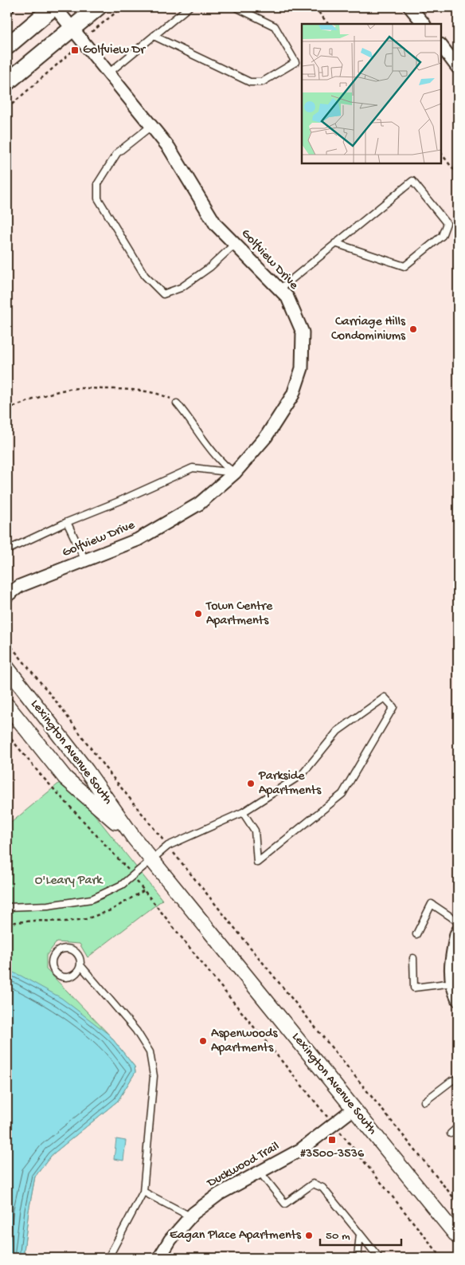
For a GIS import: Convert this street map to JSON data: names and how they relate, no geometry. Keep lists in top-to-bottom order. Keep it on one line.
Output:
{"streets":{"street":["Golfview Drive","Lexington Avenue South","Duckwood Trail"]},"crossings":[["Lexington Avenue South","Duckwood Trail"]],"parks":["O'Leary Park"],"places":{"transit":["Golfview Dr","#3500-3536"],"other":["Carriage Hills Condominiums","Town Centre Apartments","Parkside Apartments","Aspenwoods Apartments","Eagan Place Apartments"]},"scale_bar":"50 m"}
